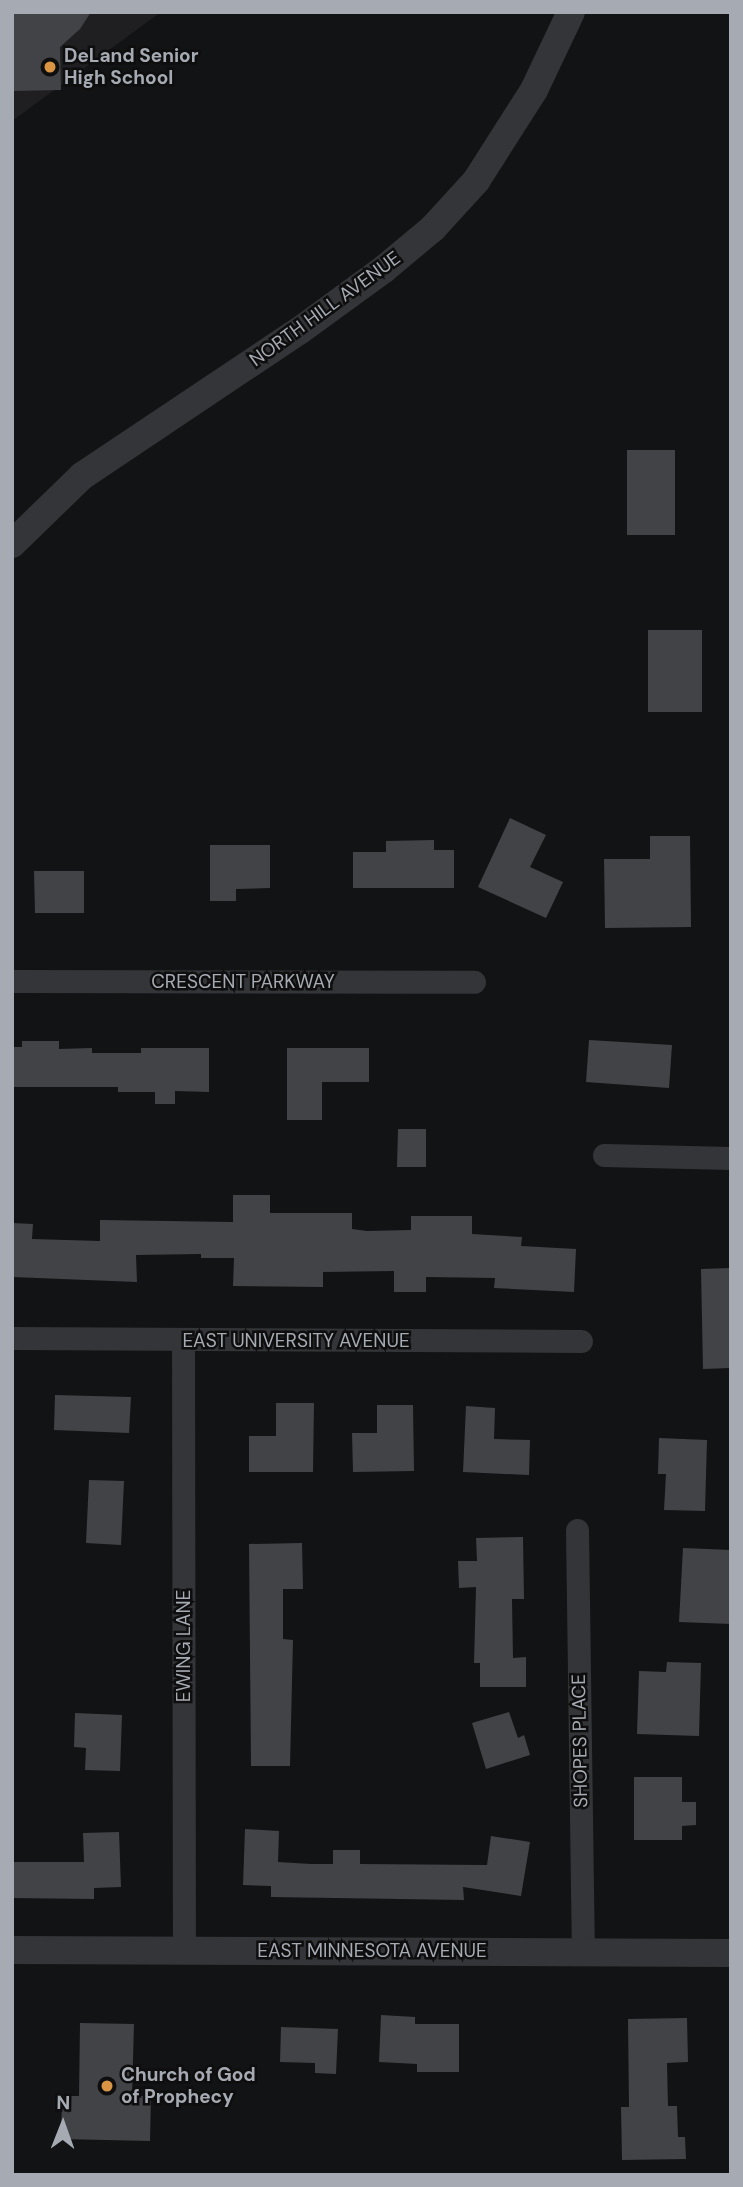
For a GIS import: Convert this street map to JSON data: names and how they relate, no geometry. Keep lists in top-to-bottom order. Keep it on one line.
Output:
{"streets":{"street":["NORTH HILL AVENUE","CRESCENT PARKWAY","EAST UNIVERSITY AVENUE","EWING LANE","SHOPES PLACE","EAST MINNESOTA AVENUE"]},"crossings":[["EAST UNIVERSITY AVENUE","EWING LANE"],["EWING LANE","EAST MINNESOTA AVENUE"],["SHOPES PLACE","EAST MINNESOTA AVENUE"]],"places":["DeLand Senior High School","Church of God of Prophecy"],"north":"top"}
